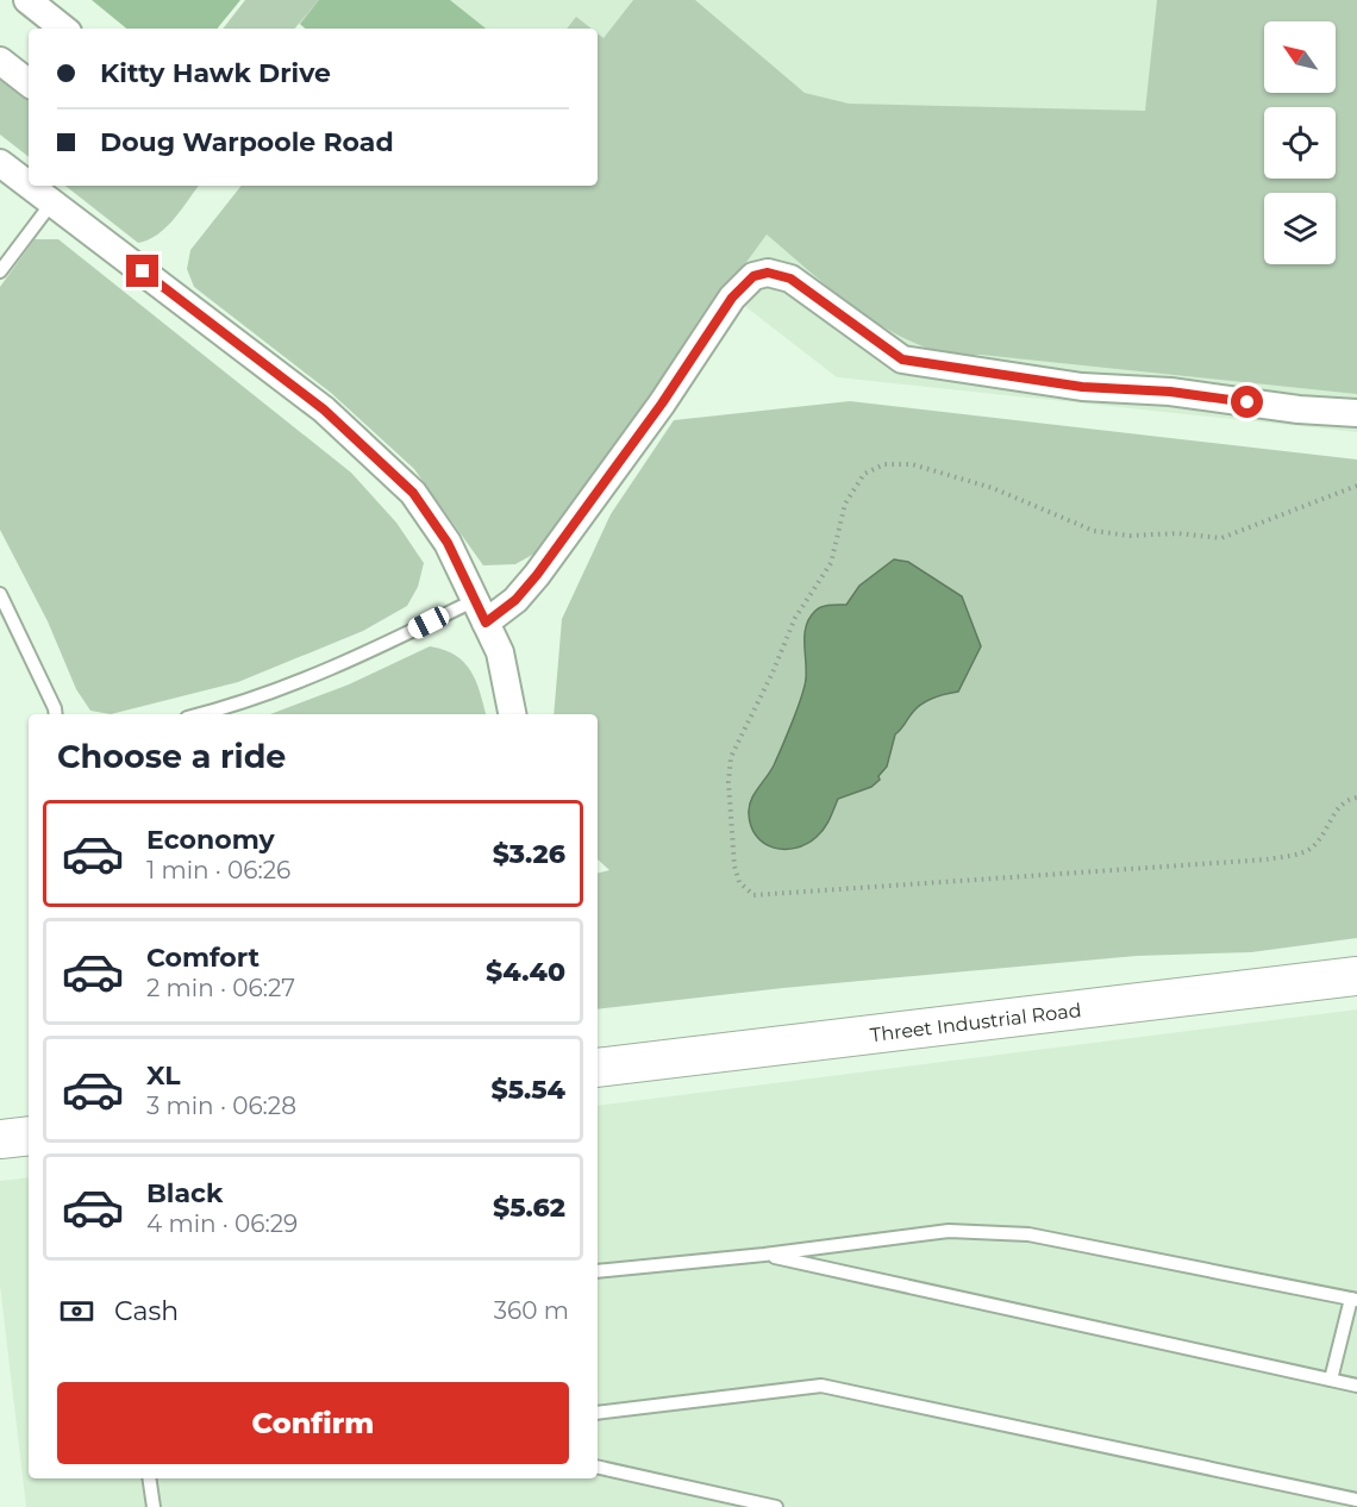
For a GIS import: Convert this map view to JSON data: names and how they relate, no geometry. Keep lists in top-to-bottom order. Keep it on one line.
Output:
{"streets":{"street":["Threet Industrial Road"]},"north":"top left","page":{"banner":["Kitty Hawk Drive","Doug Warpoole Road"],"heading":"Choose a ride","list":[{"name":"Economy","note":"1 min · 06:26","value":"$3.26"},{"name":"Comfort","note":"2 min · 06:27","value":"$4.40"},{"name":"XL","note":"3 min · 06:28","value":"$5.54"},{"name":"Black","note":"4 min · 06:29","value":"$5.62"}],"pay":["Cash","360 m"],"buttons":"Confirm"}}
